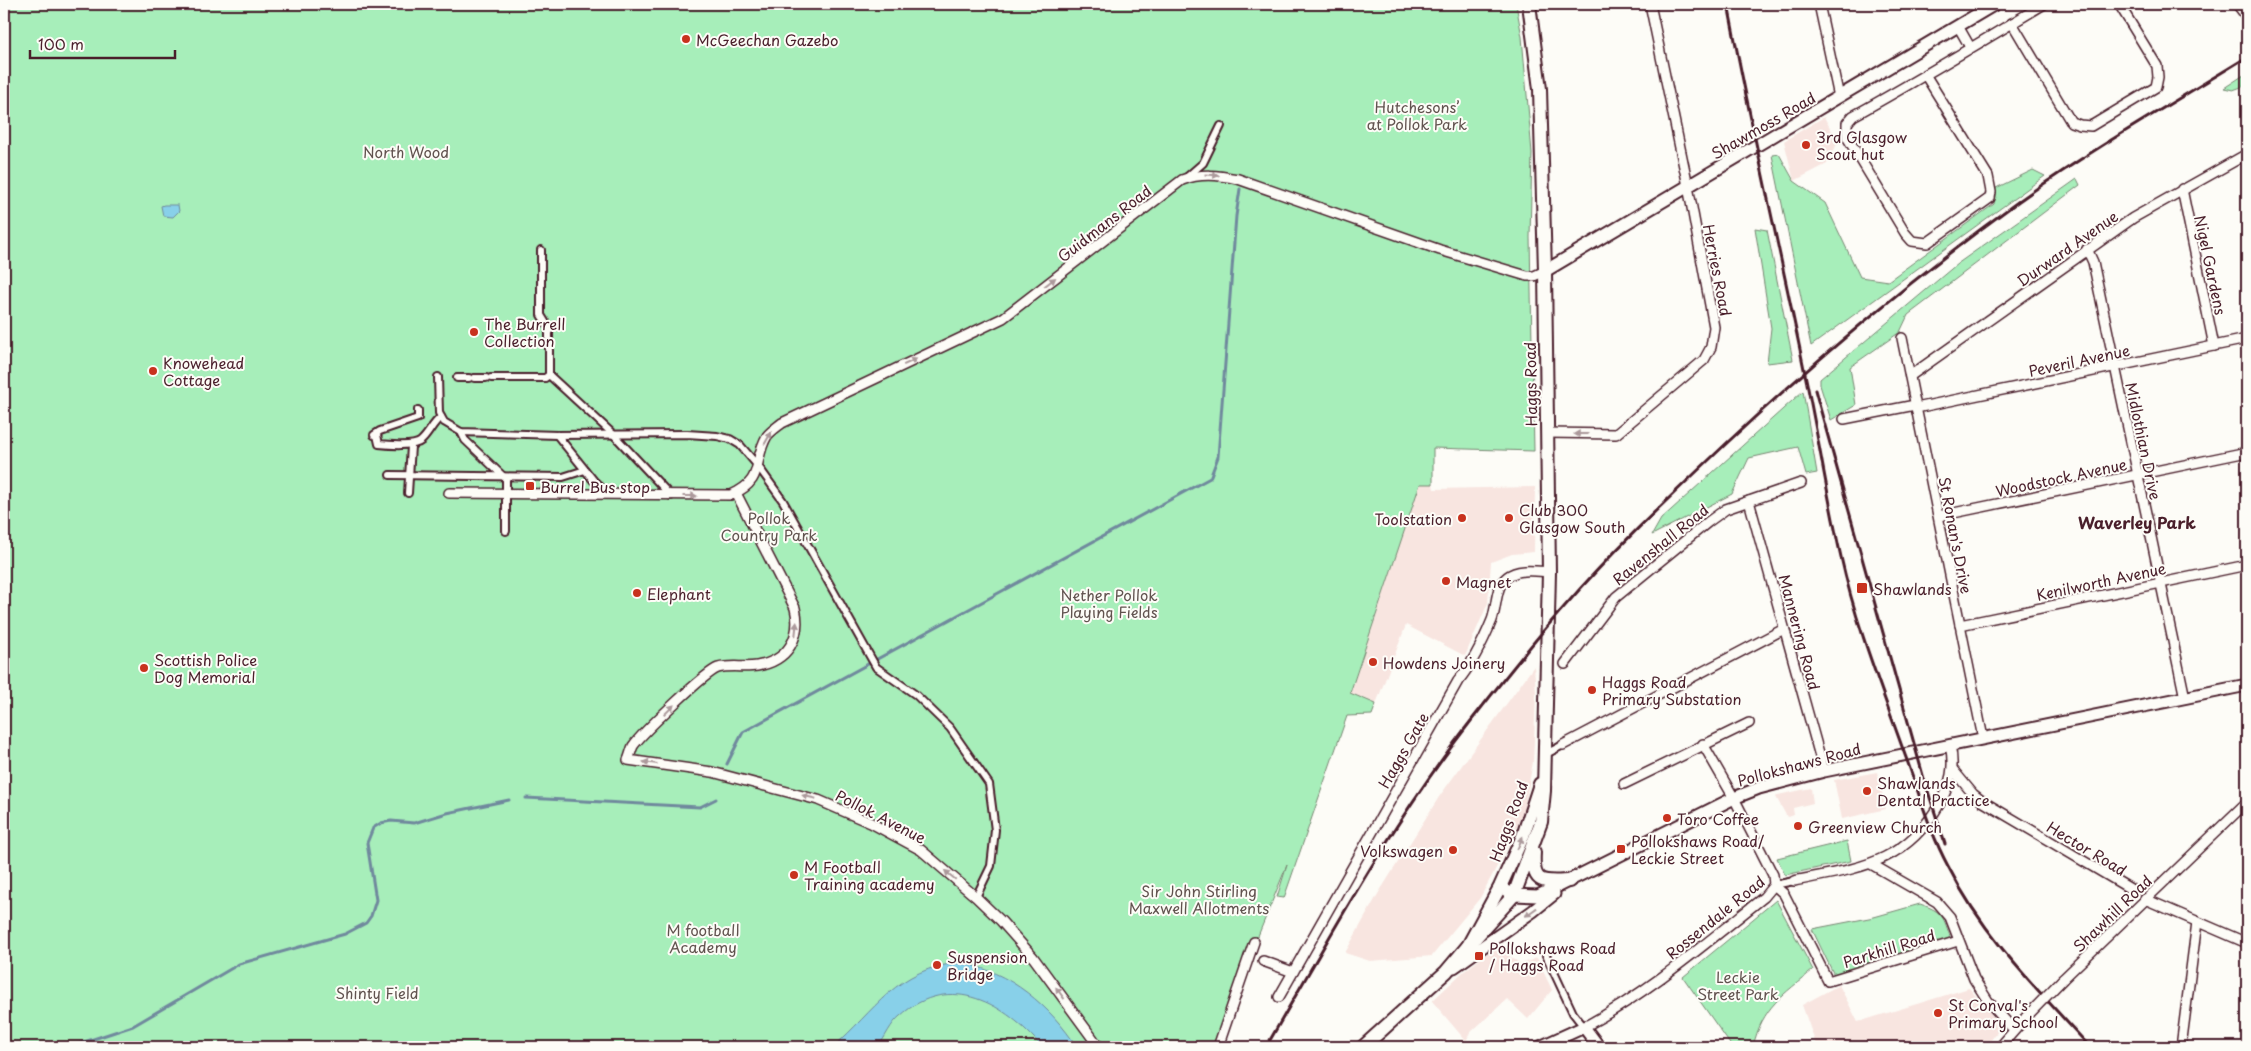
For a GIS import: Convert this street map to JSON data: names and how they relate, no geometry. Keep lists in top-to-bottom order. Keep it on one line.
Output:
{"streets":{"main road":["Haggs Road"],"street":["Shawmoss Road","Guidmans Road","Durward Avenue","Nigel Gardens","Herries Road","Peveril Avenue","Midlothian Drive","Woodstock Avenue","St Ronan's Drive","Ravenshall Road","Kenilworth Avenue","Mannering Road","Haggs Gate","Pollokshaws Road","Pollok Avenue","Hector Road","Shawhill Road","Rossendale Road","Parkhill Road"]},"crossings":[["Shawmoss Road","Guidmans Road"],["Shawmoss Road","Herries Road"],["Shawmoss Road","Haggs Road"],["Guidmans Road","Haggs Road"],["Guidmans Road","Pollok Avenue"],["Durward Avenue","Nigel Gardens"],["Durward Avenue","Midlothian Drive"],["Durward Avenue","St Ronan's Drive"],["Nigel Gardens","Peveril Avenue"],["Herries Road","Haggs Road"],["Peveril Avenue","Midlothian Drive"],["Peveril Avenue","St Ronan's Drive"],["Haggs Road","Haggs Gate"],["Haggs Road","Pollokshaws Road"],["Midlothian Drive","Woodstock Avenue"],["Midlothian Drive","Kenilworth Avenue"],["Midlothian Drive","Pollokshaws Road"],["Woodstock Avenue","St Ronan's Drive"],["St Ronan's Drive","Kenilworth Avenue"],["St Ronan's Drive","Pollokshaws Road"],["Ravenshall Road","Mannering Road"],["Mannering Road","Pollokshaws Road"],["Pollokshaws Road","Rossendale Road"],["Hector Road","Shawhill Road"],["Hector Road","Rossendale Road"],["Rossendale Road","Parkhill Road"]],"one_way":["Guidmans Road"],"districts":["Waverley Park"],"parks":["Hutchesons’ at Pollok Park","North Wood","Pollok Country Park","Nether Pollok Playing Fields","Sir John Stirling Maxwell Allotments","M football Academy","Leckie Street Park","Shinty Field"],"places":{"other":["McGeechan Gazebo","3rd Glasgow Scout hut","The Burrell Collection","Knowehead Cottage","Toolstation","Club 300 Glasgow South","Magnet","Elephant","Howdens Joinery","Scottish Police Dog Memorial","Haggs Road Primary Substation","Shawlands Dental Practice","Toro Coffee","Greenview Church","Volkswagen","M Football Training academy","Suspension Bridge","St Conval's Primary School"],"transit":["Burrel Bus stop","Shawlands","Pollokshaws Road/ Leckie Street","Pollokshaws Road / Haggs Road"]},"scale_bar":"100 m"}
